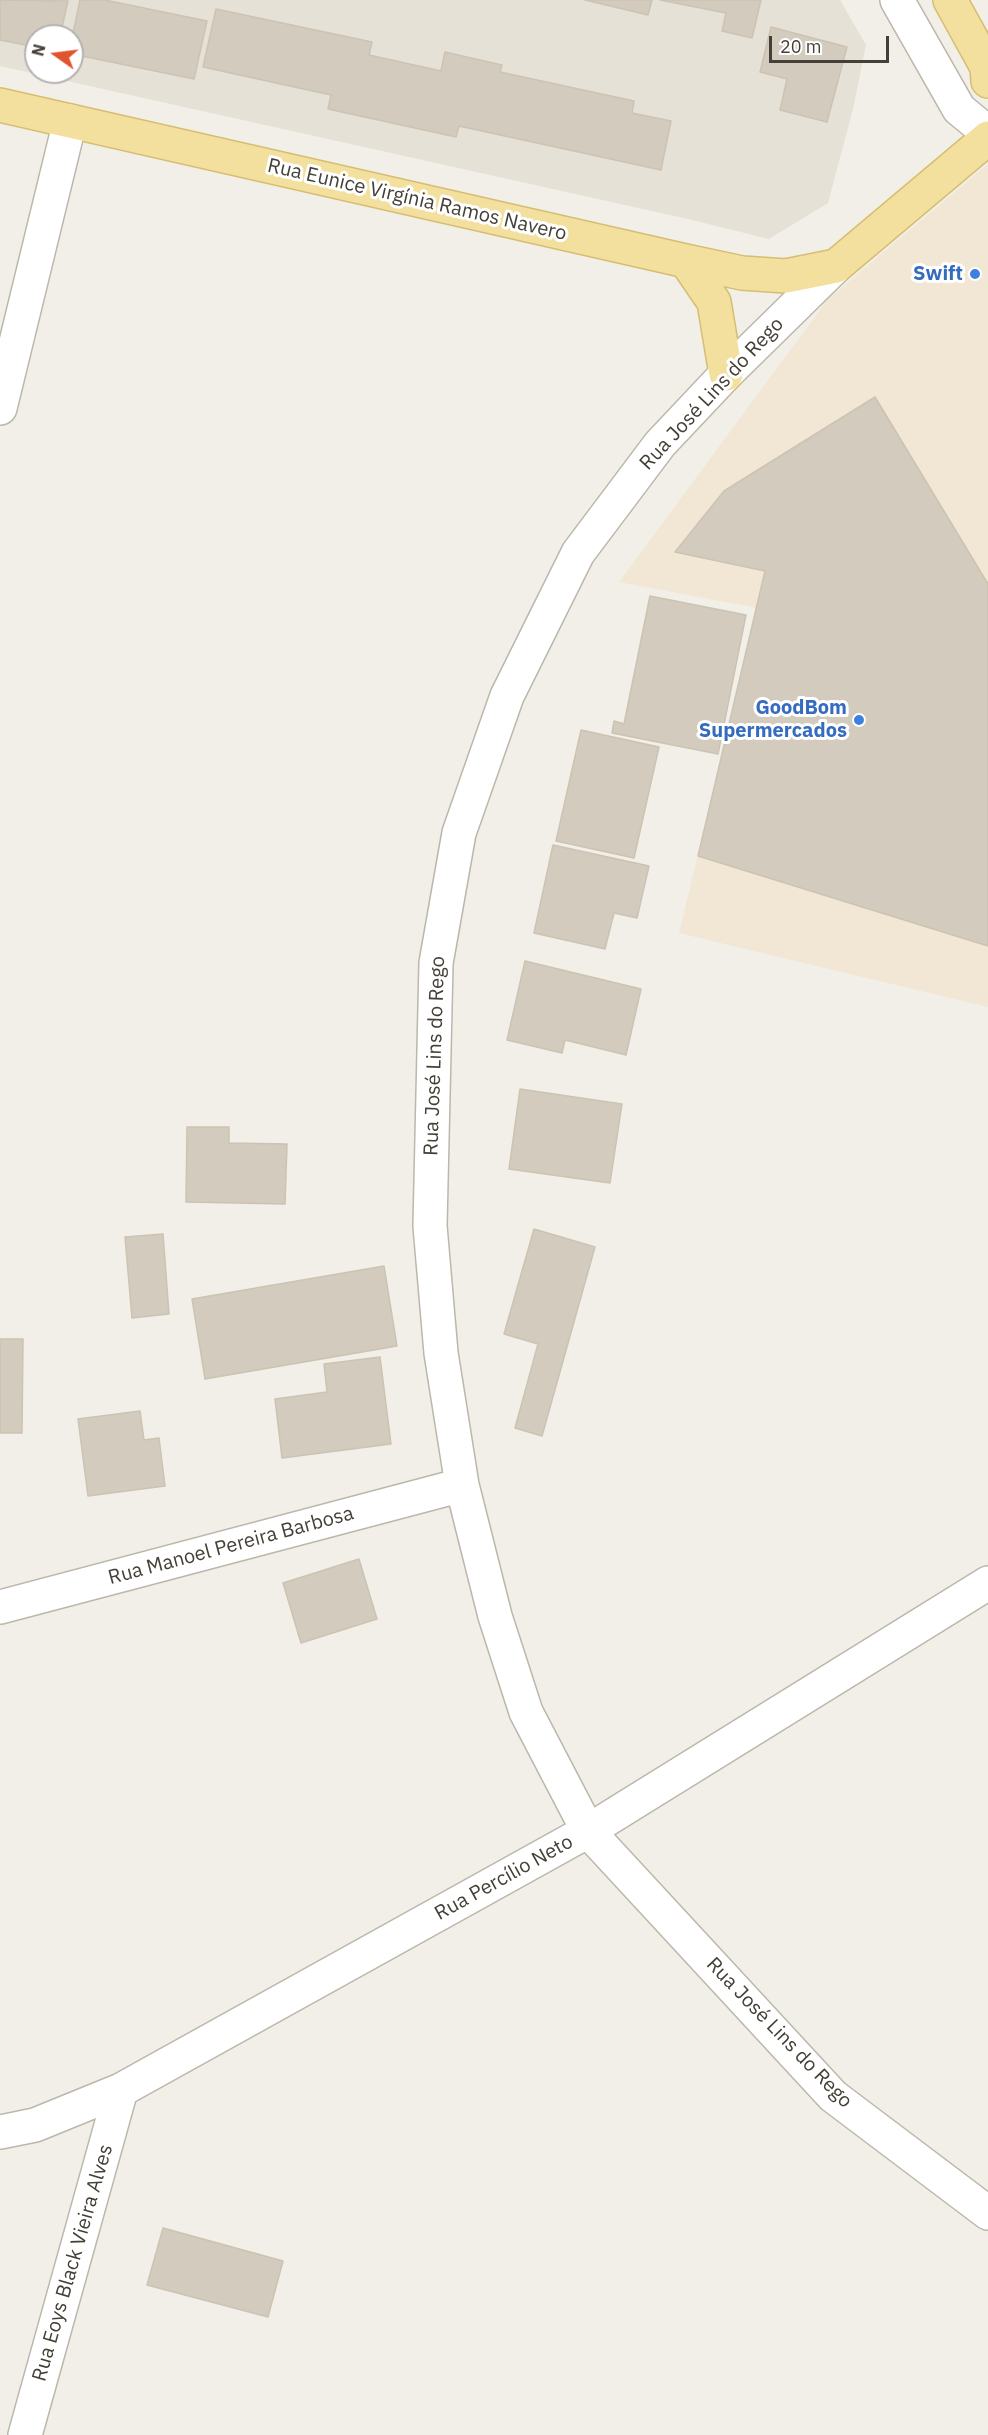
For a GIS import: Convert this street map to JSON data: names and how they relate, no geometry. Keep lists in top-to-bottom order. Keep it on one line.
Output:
{"streets":{"main road":["Rua Eunice Virgínia Ramos Navero","Rua José Lins do Rego"],"street":["Rua Manoel Pereira Barbosa","Rua Percílio Neto","Rua Eoys Black Vieira Alves"]},"crossings":[["Rua Eunice Virgínia Ramos Navero","Rua José Lins do Rego"],["Rua José Lins do Rego","Rua Manoel Pereira Barbosa"],["Rua José Lins do Rego","Rua Percílio Neto"],["Rua Percílio Neto","Rua Eoys Black Vieira Alves"]],"places":["Swift","GoodBom Supermercados"],"scale_bar":"20 m","north":"left"}
